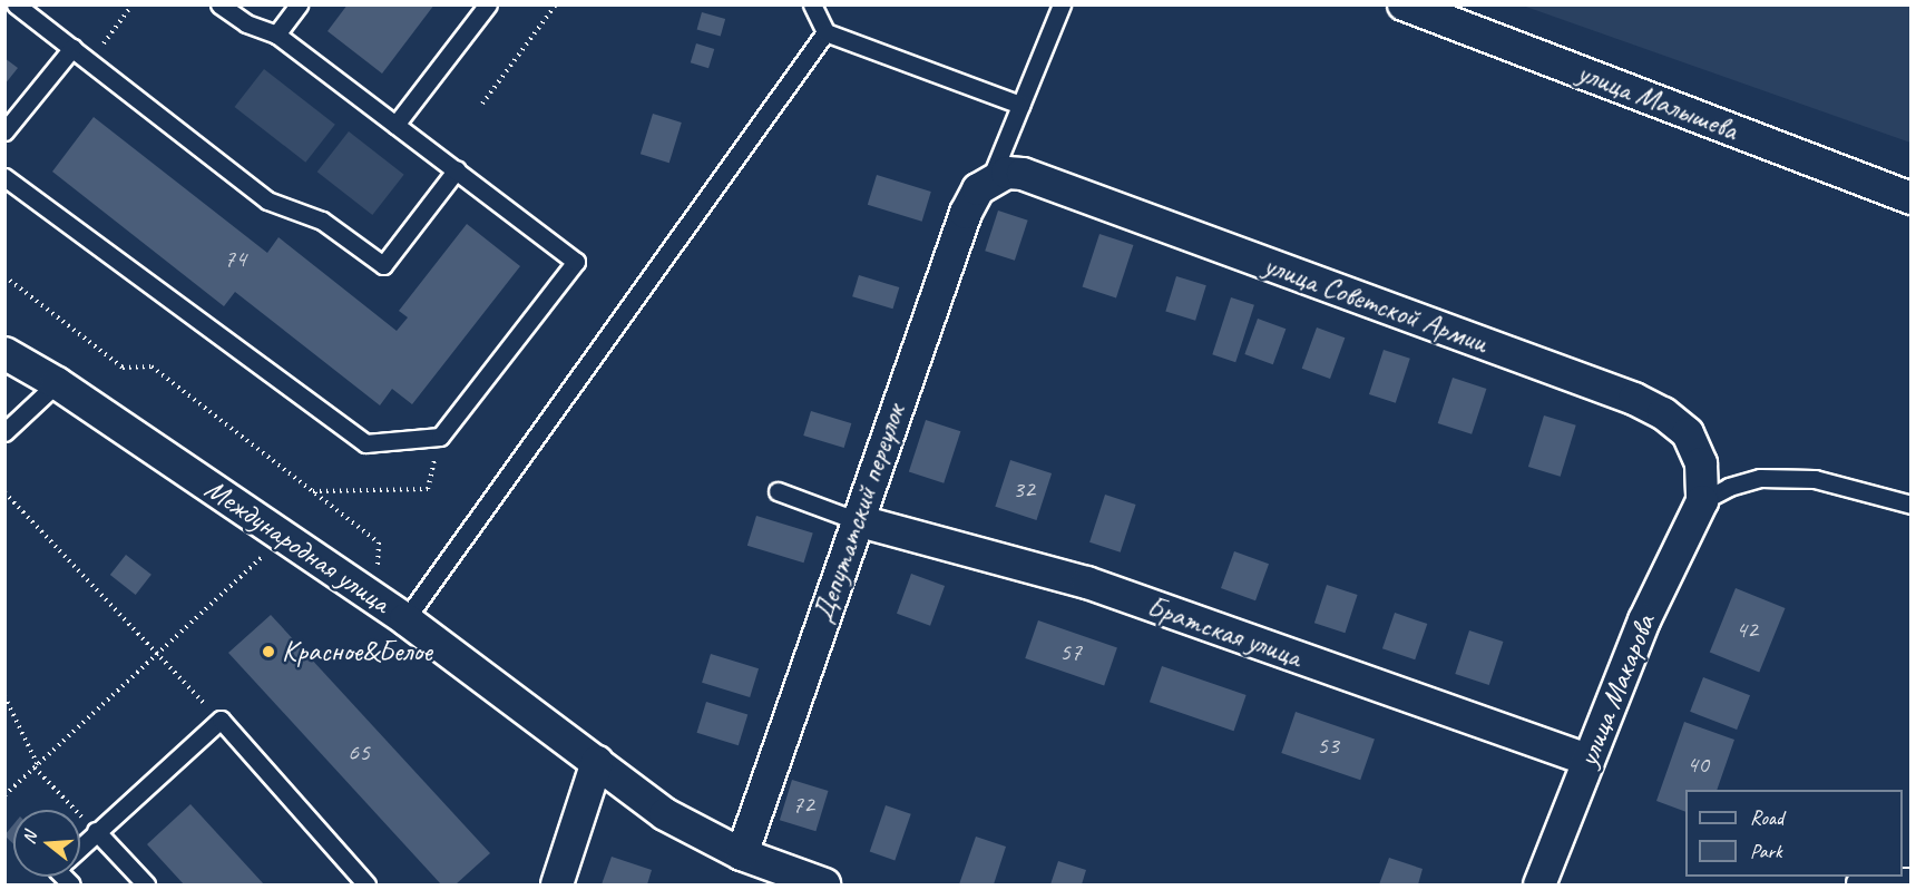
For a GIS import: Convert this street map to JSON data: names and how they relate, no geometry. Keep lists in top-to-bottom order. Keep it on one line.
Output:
{"streets":{"street":["улица Малышева","улица Советской Армии","Депутатский переулок","Международная улица","Братская улица","улица Макарова"]},"crossings":[["улица Советской Армии","Депутатский переулок"],["улица Советской Армии","улица Макарова"],["Депутатский переулок","Международная улица"],["Депутатский переулок","Братская улица"],["Братская улица","улица Макарова"]],"places":["Красное&Белое"],"house_numbers":["74","32","42","57","53","65","40","72"],"legend":["Road","Park"],"north":"left"}
